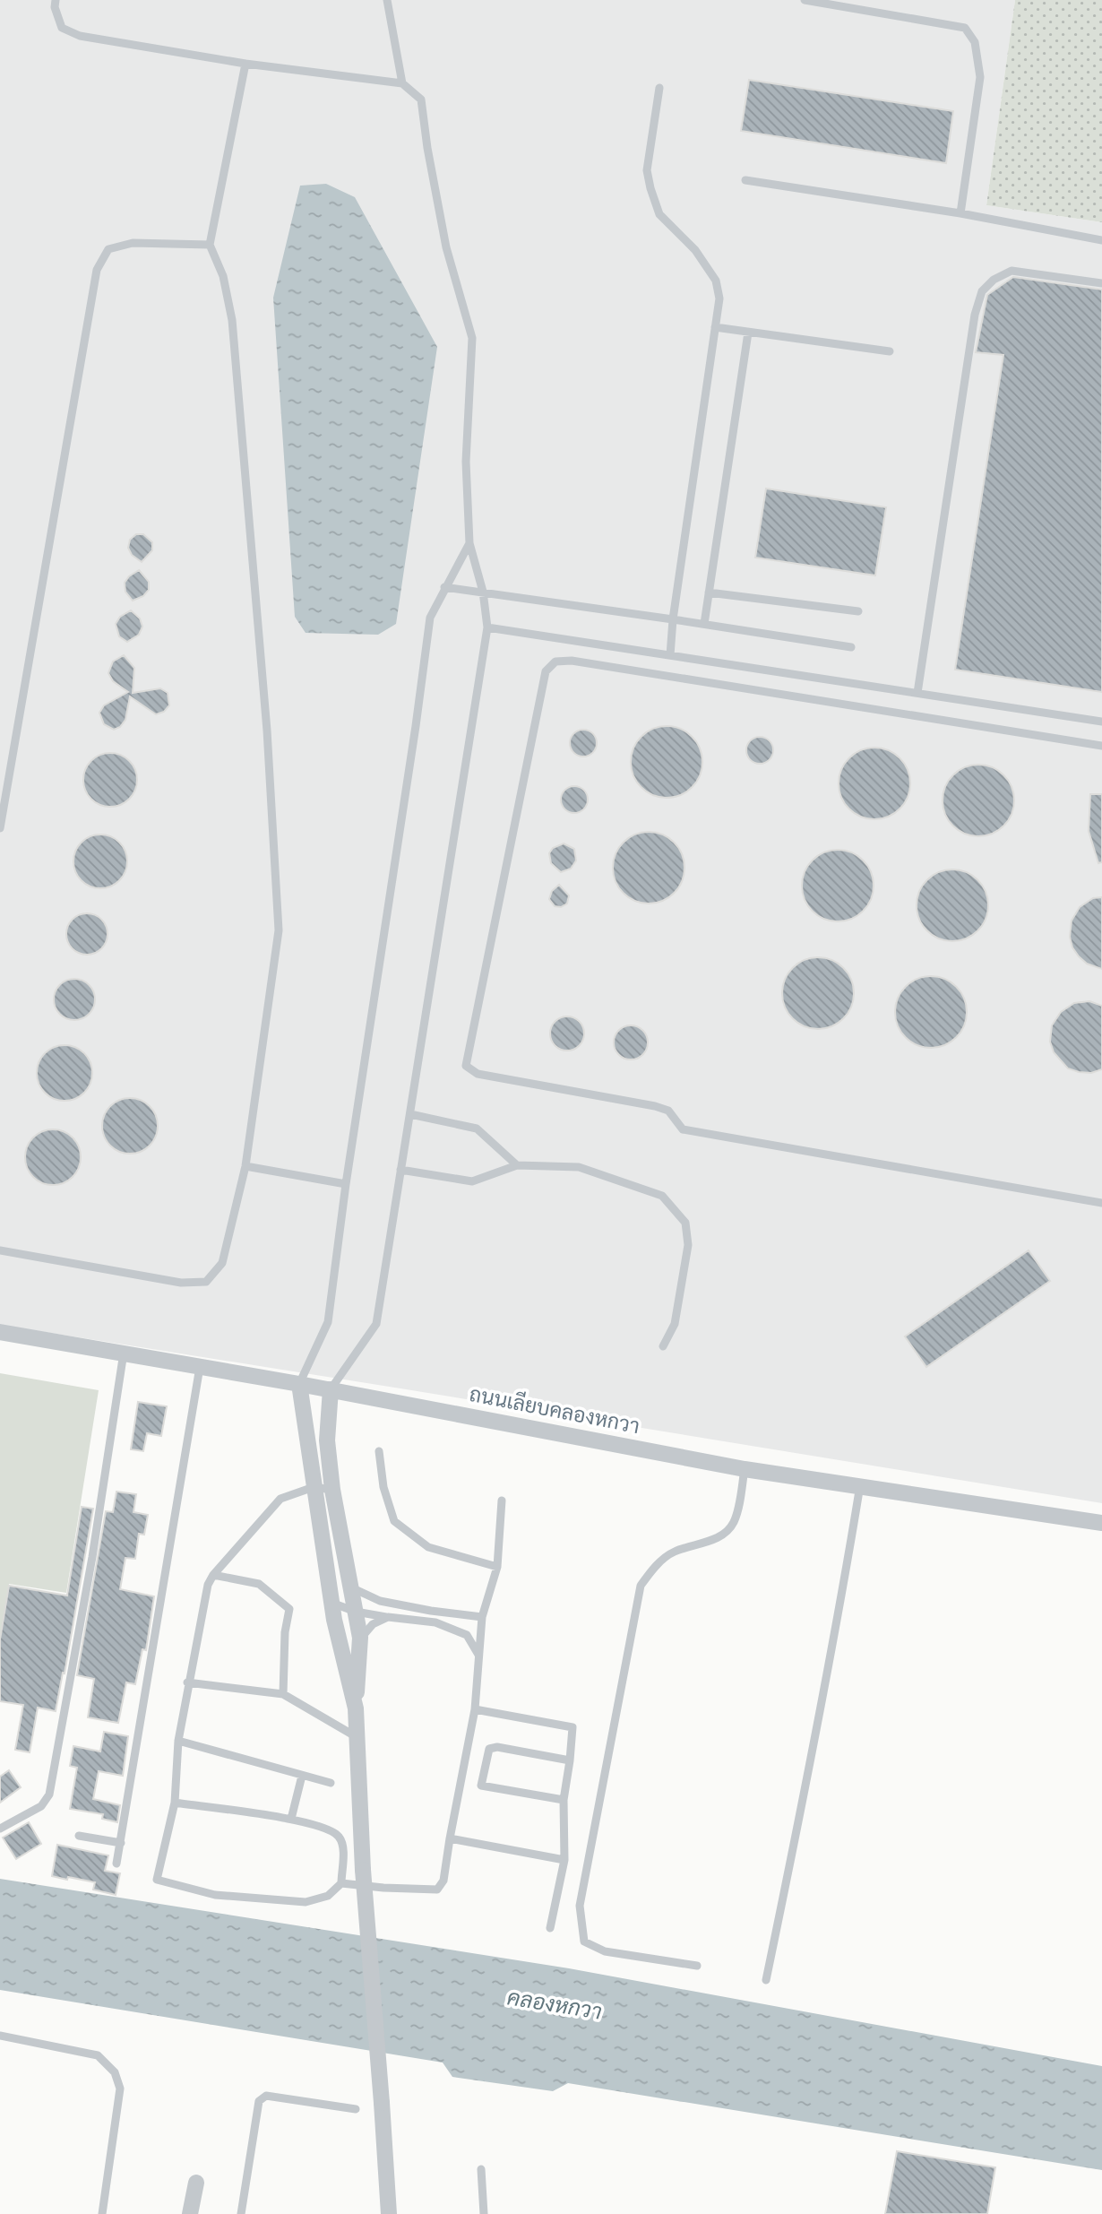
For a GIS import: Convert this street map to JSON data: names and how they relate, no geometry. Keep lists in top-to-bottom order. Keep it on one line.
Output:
{"streets":{"street":["ถนนเลียบคลองหกวา"]},"water":["คลองหกวา"]}
